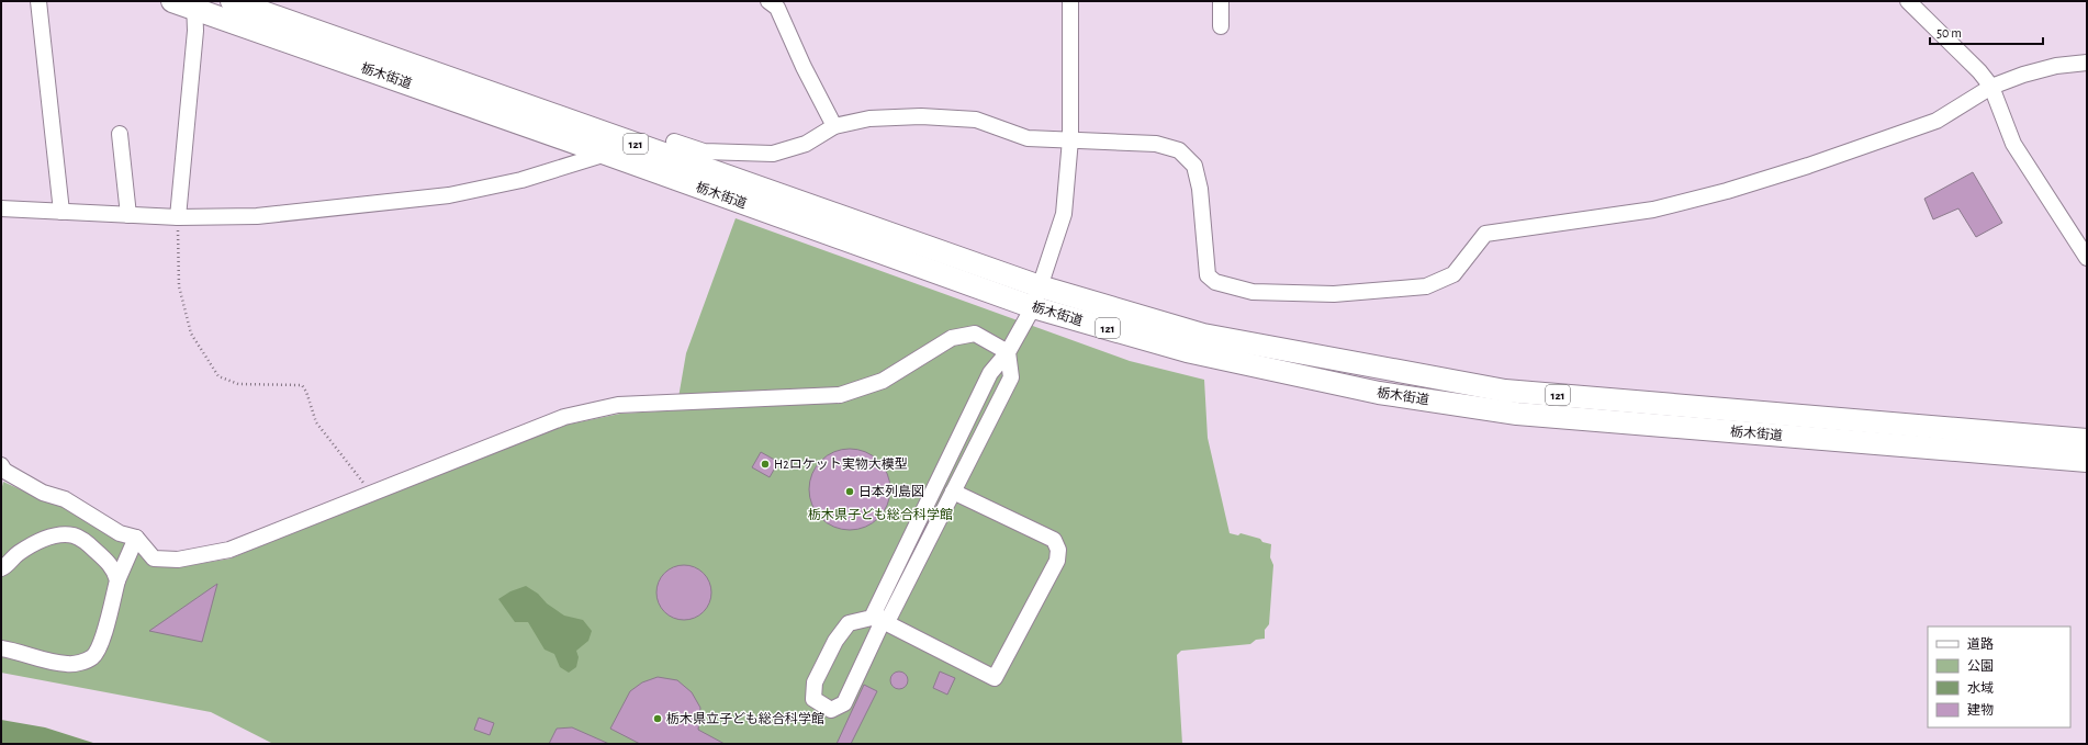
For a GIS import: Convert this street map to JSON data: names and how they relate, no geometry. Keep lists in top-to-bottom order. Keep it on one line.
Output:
{"streets":{"highway":["栃木街道","121"]},"parks":["栃木県子ども総合科学館"],"places":["H2ロケット実物大模型","日本列島図","栃木県立子ども総合科学館"],"legend":["道路","公園","水域","建物"],"scale_bar":"50 m"}
